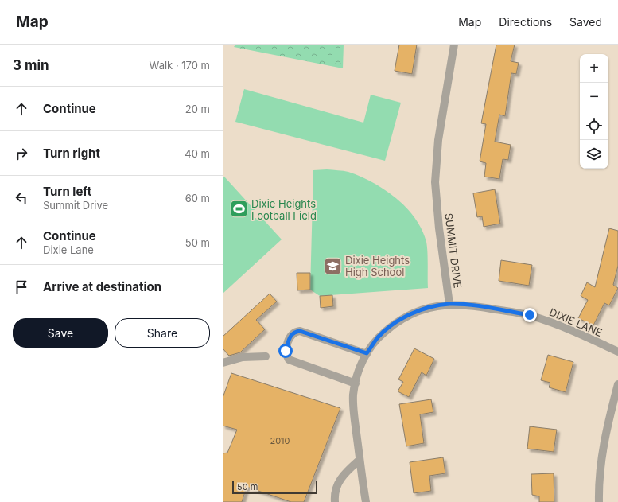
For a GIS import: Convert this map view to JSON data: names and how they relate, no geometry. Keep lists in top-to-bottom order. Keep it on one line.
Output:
{"streets":{"street":["SUMMIT DRIVE","DIXIE LANE"]},"crossings":[["SUMMIT DRIVE","DIXIE LANE"]],"places":{"sports":["Dixie Heights Football Field"],"school or university":["Dixie Heights High School"]},"house_numbers":["2010"],"scale_bar":"50 m","page":{"header":"Map","nav":["Map","Directions","Saved"],"heading":["3 min","Walk · 170 m"],"map_buttons":["+","−"],"list":[["Continue","20 m"],["Turn right","40 m"],["Turn left","Summit Drive","60 m"],["Continue","Dixie Lane","50 m"],"Arrive at destination"],"buttons":["Save","Share"],"scale":"50 m"}}
